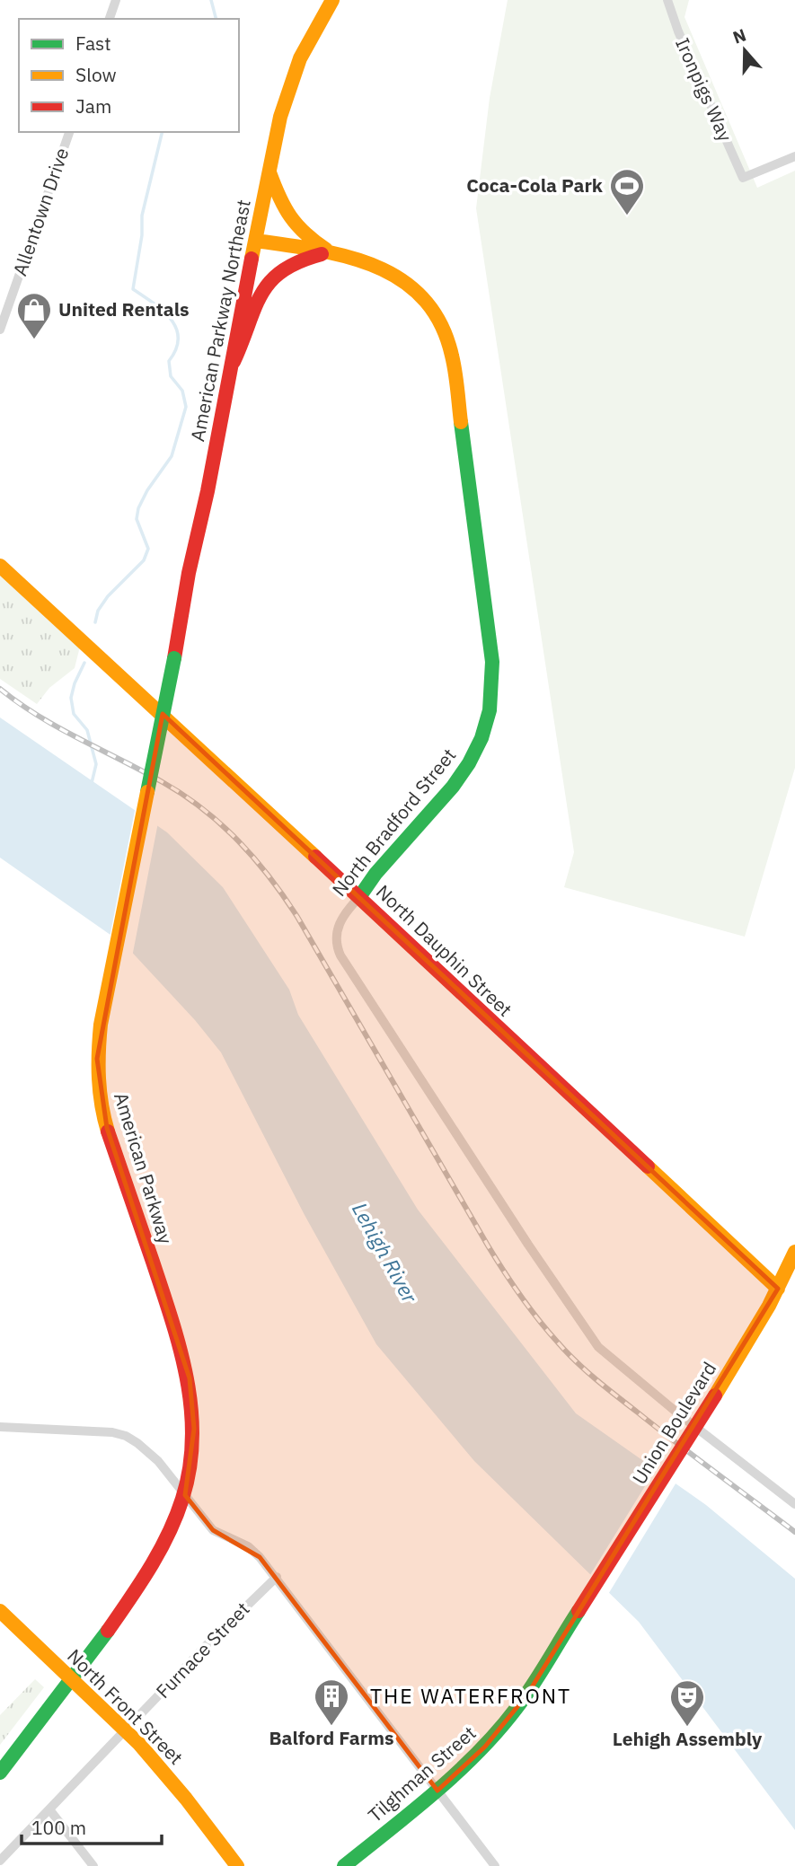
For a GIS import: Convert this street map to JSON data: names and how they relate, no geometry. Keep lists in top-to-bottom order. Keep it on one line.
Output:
{"streets":{"main road":["American Parkway Northeast","North Bradford Street","North Dauphin Street","American Parkway","Union Boulevard","North Front Street","Tilghman Street"],"street":["Ironpigs Way","Allentown Drive","Furnace Street"]},"crossings":[["American Parkway Northeast","North Bradford Street"],["American Parkway Northeast","American Parkway"],["North Bradford Street","North Dauphin Street"],["North Dauphin Street","Union Boulevard"],["American Parkway","North Front Street"],["Union Boulevard","Tilghman Street"],["Furnace Street","North Front Street"]],"districts":["THE WATERFRONT"],"water":["Lehigh River"],"places":{"sports":["Coca-Cola Park"],"shop":["United Rentals"],"building":["Balford Farms"],"theatre":["Lehigh Assembly"]},"legend":["Fast","Slow","Jam"],"scale_bar":"100 m","north":"top"}
